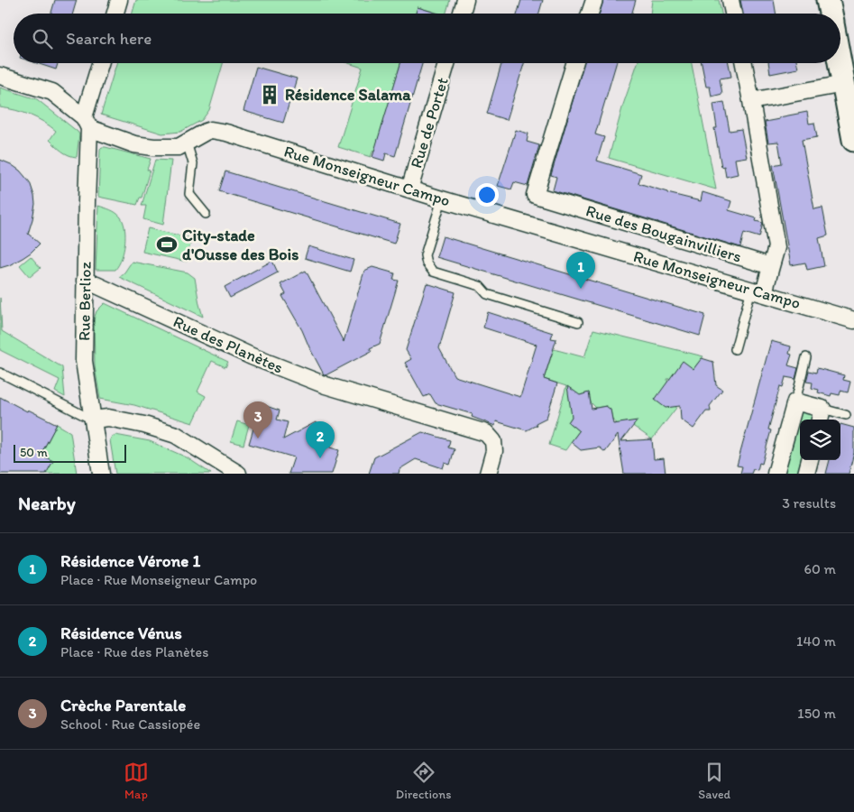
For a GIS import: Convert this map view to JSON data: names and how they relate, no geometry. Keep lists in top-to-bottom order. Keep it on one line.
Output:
{"streets":{"street":["Rue de Portet","Rue Monseigneur Campo","Rue des Bougainvilliers","Rue Berlioz","Rue des Planètes"]},"crossings":[["Rue de Portet","Rue Monseigneur Campo"],["Rue Monseigneur Campo","Rue Berlioz"],["Rue Berlioz","Rue des Planètes"]],"places":{"building":["Résidence Salama"],"sports":["City-stade d'Ousse des Bois"]},"scale_bar":"50 m","page":{"search":"Search here","pins":["1","3","2"],"scale":"50 m","heading":["Nearby","3 results"],"list":[{"mark":"1","name":"Résidence Vérone 1","note":"Place · Rue Monseigneur Campo","value":"60 m"},{"mark":"2","name":"Résidence Vénus","note":"Place · Rue des Planètes","value":"140 m"},{"mark":"3","name":"Crèche Parentale","note":"School · Rue Cassiopée","value":"150 m"}],"nav":["Map","Directions","Saved"]}}
